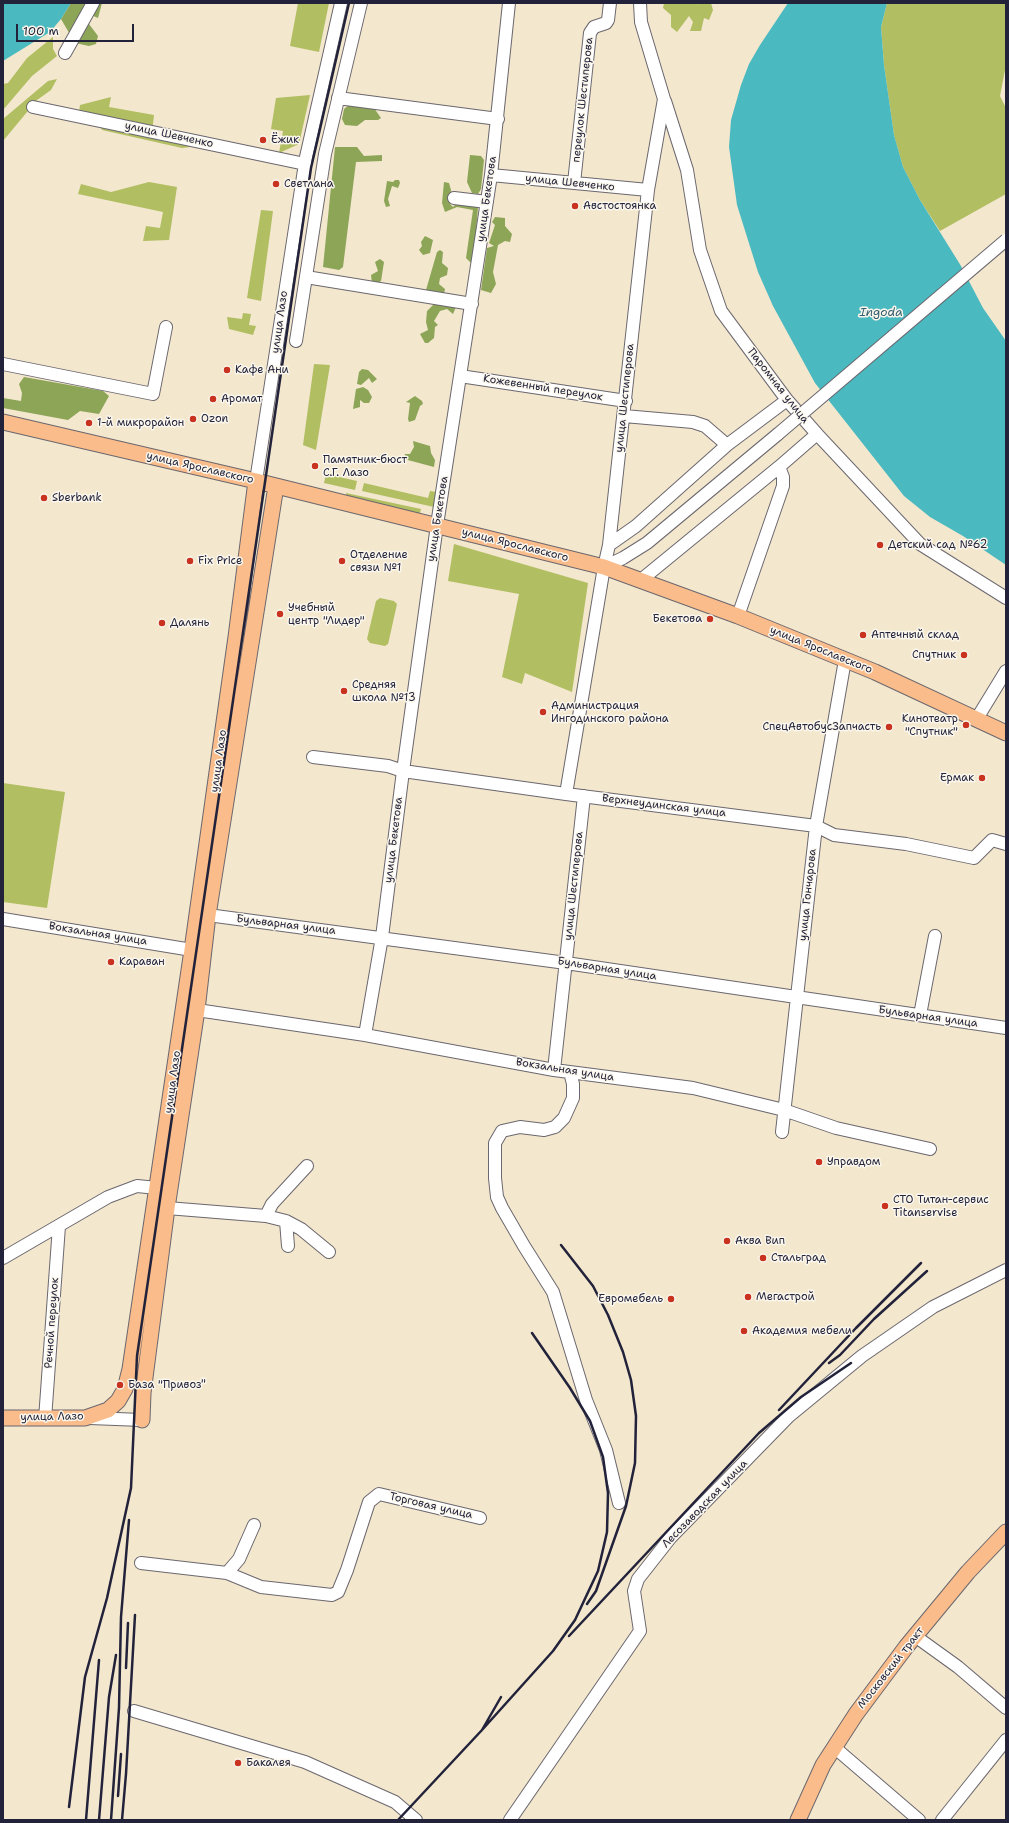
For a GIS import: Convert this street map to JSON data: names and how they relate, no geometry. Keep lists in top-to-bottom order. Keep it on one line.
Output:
{"streets":{"main road":["улица Лазо","улица Ярославского","Московский тракт"],"street":["переулок Шестиперова","улица Шевченко","улица Бекетова","Паромная улица","Кожевенный переулок","улица Шестиперова","Верхнеудинская улица","улица Гончарова","Бульварная улица","Вокзальная улица","Речной переулок","Лесозаводская улица","Торговая улица"]},"crossings":[["переулок Шестиперова","улица Шевченко"],["улица Шевченко","улица Бекетова"],["улица Шевченко","улица Лазо"],["улица Шевченко","улица Шестиперова"],["улица Бекетова","Кожевенный переулок"],["улица Бекетова","улица Ярославского"],["улица Бекетова","Верхнеудинская улица"],["улица Бекетова","Бульварная улица"],["улица Бекетова","Вокзальная улица"],["улица Лазо","улица Ярославского"],["улица Лазо","Бульварная улица"],["улица Лазо","Вокзальная улица"],["улица Лазо","Речной переулок"],["Паромная улица","улица Шестиперова"],["Кожевенный переулок","улица Шестиперова"],["улица Шестиперова","улица Ярославского"],["улица Шестиперова","Верхнеудинская улица"],["улица Шестиперова","Бульварная улица"],["улица Шестиперова","Вокзальная улица"],["улица Ярославского","улица Гончарова"],["Верхнеудинская улица","улица Гончарова"],["улица Гончарова","Бульварная улица"],["улица Гончарова","Вокзальная улица"]],"water":["Ingoda"],"places":["Ёжик","Светлана","Австостоянка","Кафе Ани","Аромат","Ozon","1-й микрорайон","Памятник-бюст С.Г. Лазо","Sberbank","Детский сад №62","Fix Price","Отделение связи №1","Учебный центр \"Лидер\"","Бекетова","Далянь","Аптечный склад","Спутник","Средняя школа №13","Администрация Ингодинского района","Кинотеатр \"Спутник\"","СпецАвтобусЗапчасть","Ермак","Караван","Управдом","СТО Титан-сервис Titanservise","Аква Вип","Стальград","Мегастрой","Евромебель","Академия мебели","База \"Привоз\"","Бакалея"],"scale_bar":"100 m"}
